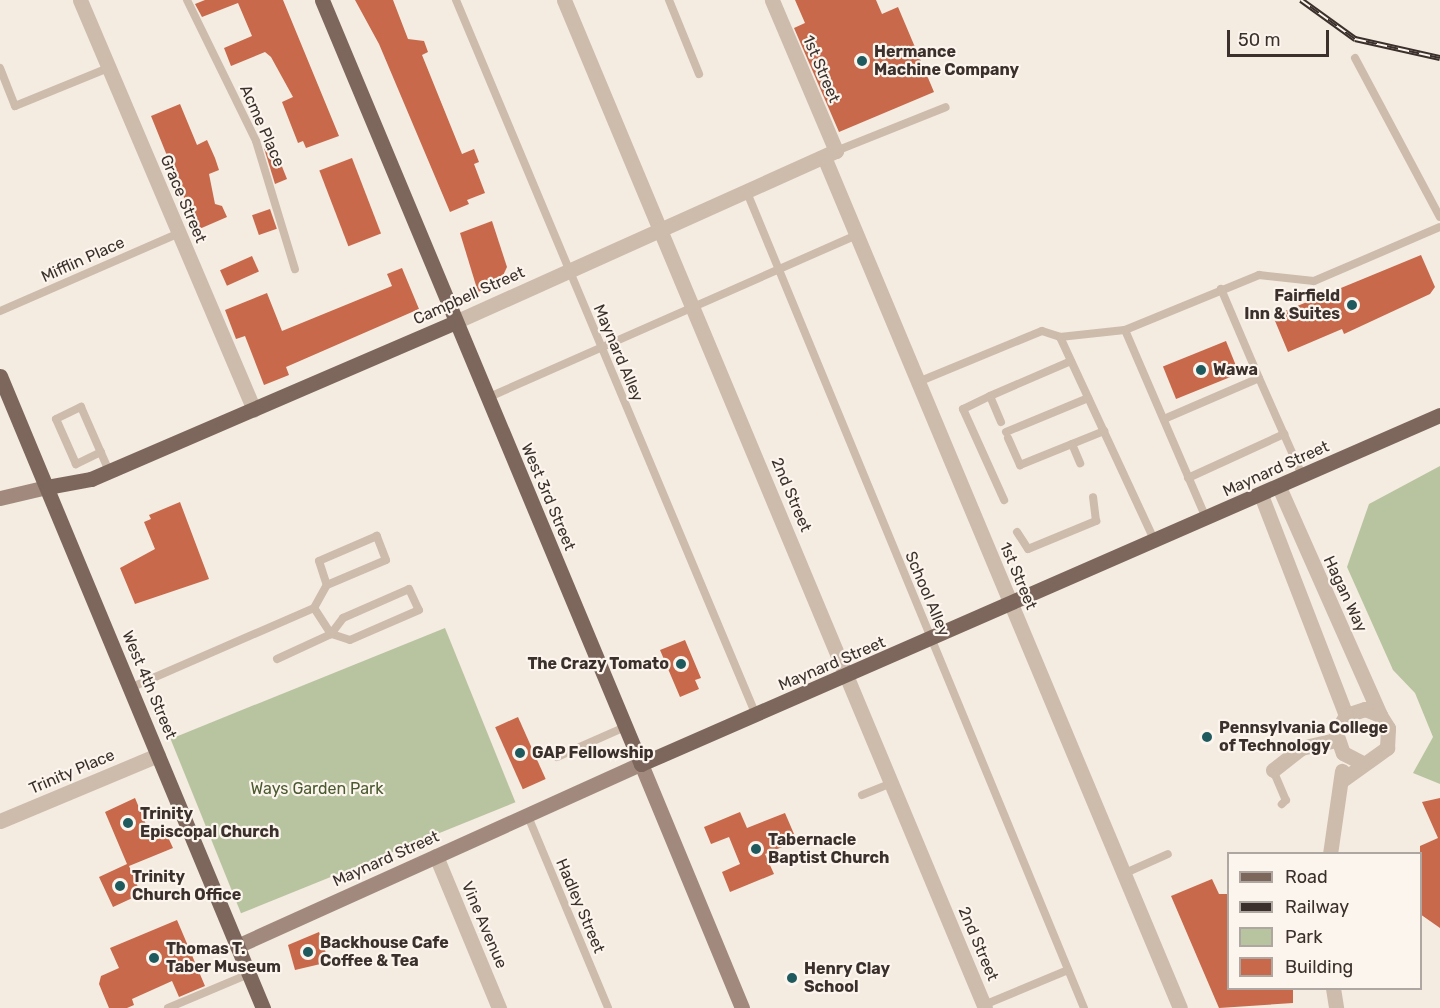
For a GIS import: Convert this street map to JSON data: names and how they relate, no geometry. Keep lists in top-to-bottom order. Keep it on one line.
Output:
{"streets":{"main road":["Campbell Street","Maynard Street","West 3rd Street","West 4th Street"],"street":["1st Street","Grace Street","2nd Street","Hagan Way","Trinity Place","Vine Avenue"],"lane":["Acme Place","Mifflin Place","Maynard Alley","School Alley","Hadley Street"]},"crossings":[["1st Street","Campbell Street"],["1st Street","Maynard Street"],["Grace Street","Mifflin Place"],["Grace Street","Campbell Street"],["Campbell Street","Maynard Alley"],["Campbell Street","2nd Street"],["Campbell Street","West 3rd Street"],["Campbell Street","School Alley"],["Campbell Street","West 4th Street"],["Maynard Alley","Maynard Street"],["Maynard Street","2nd Street"],["Maynard Street","West 3rd Street"],["Maynard Street","School Alley"],["Maynard Street","Hagan Way"],["Maynard Street","West 4th Street"],["Maynard Street","Hadley Street"],["Maynard Street","Vine Avenue"],["2nd Street","School Alley"],["West 4th Street","Trinity Place"]],"parks":["Ways Garden Park"],"places":["Hermance Machine Company","Fairfield Inn & Suites","Wawa","The Crazy Tomato","Pennsylvania College of Technology","GAP Fellowship","Trinity Episcopal Church","Tabernacle Baptist Church","Trinity Church Office","Backhouse Cafe Coffee & Tea","Thomas T. Taber Museum","Henry Clay School"],"legend":["Road","Railway","Park","Building"],"scale_bar":"50 m"}
